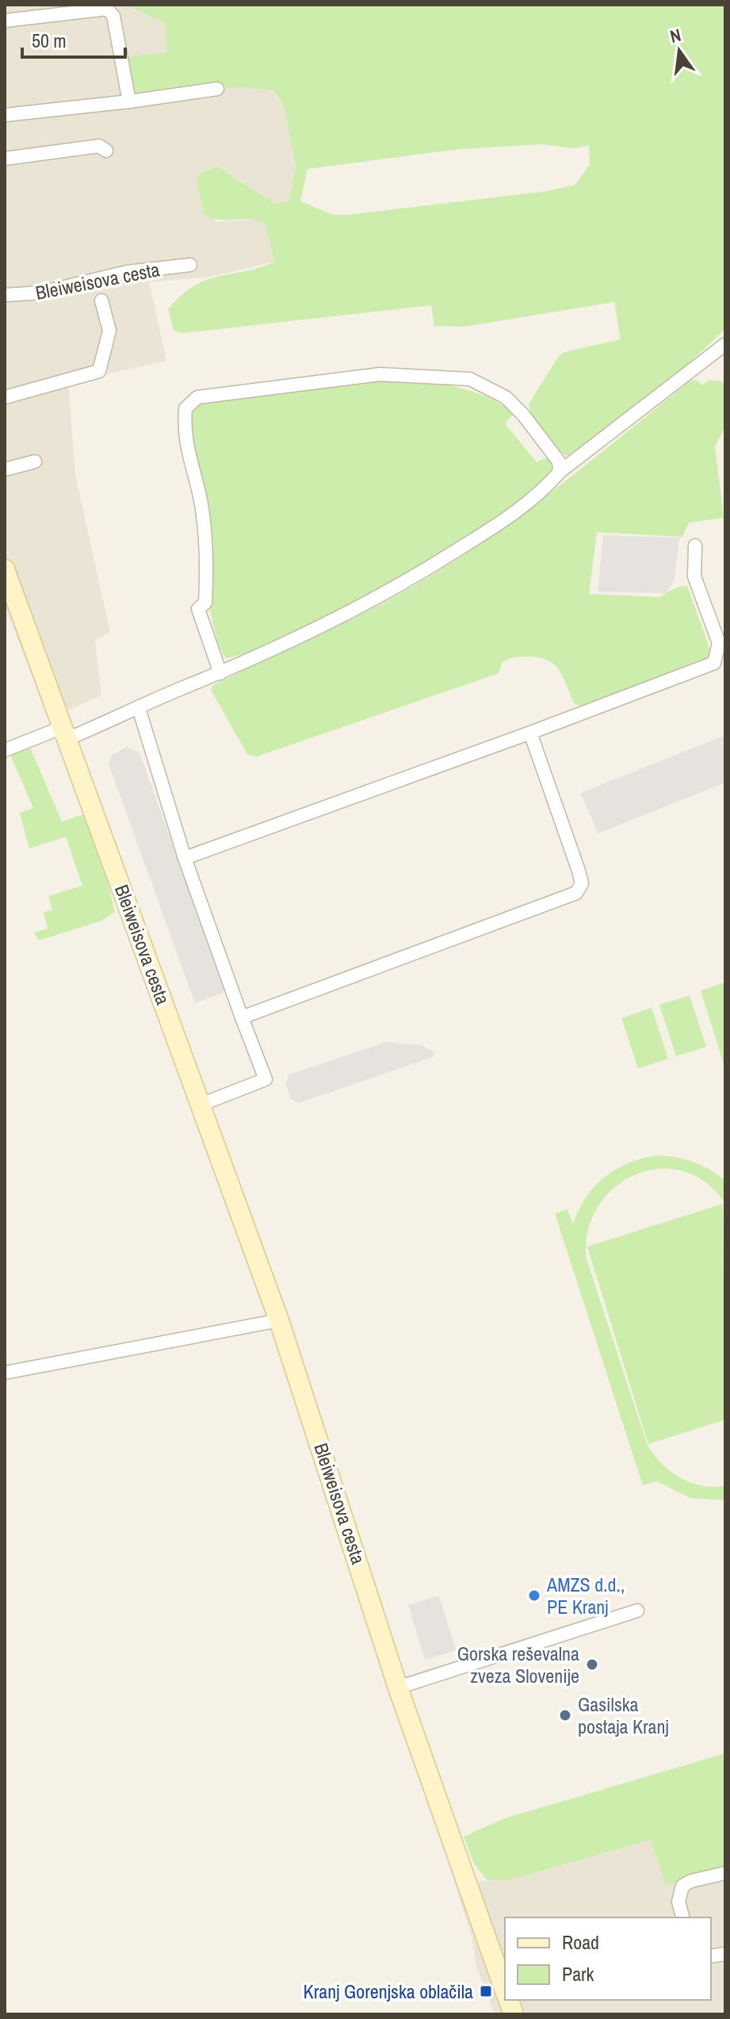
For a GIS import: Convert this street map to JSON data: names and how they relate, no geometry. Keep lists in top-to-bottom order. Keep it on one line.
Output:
{"streets":{"main road":["Bleiweisova cesta"]},"places":{"other":["AMZS d.d., PE Kranj","Gorska reševalna zveza Slovenije","Gasilska postaja Kranj"],"transit":["Kranj Gorenjska oblačila"]},"legend":["Road","Park"],"scale_bar":"50 m","north":"top"}
